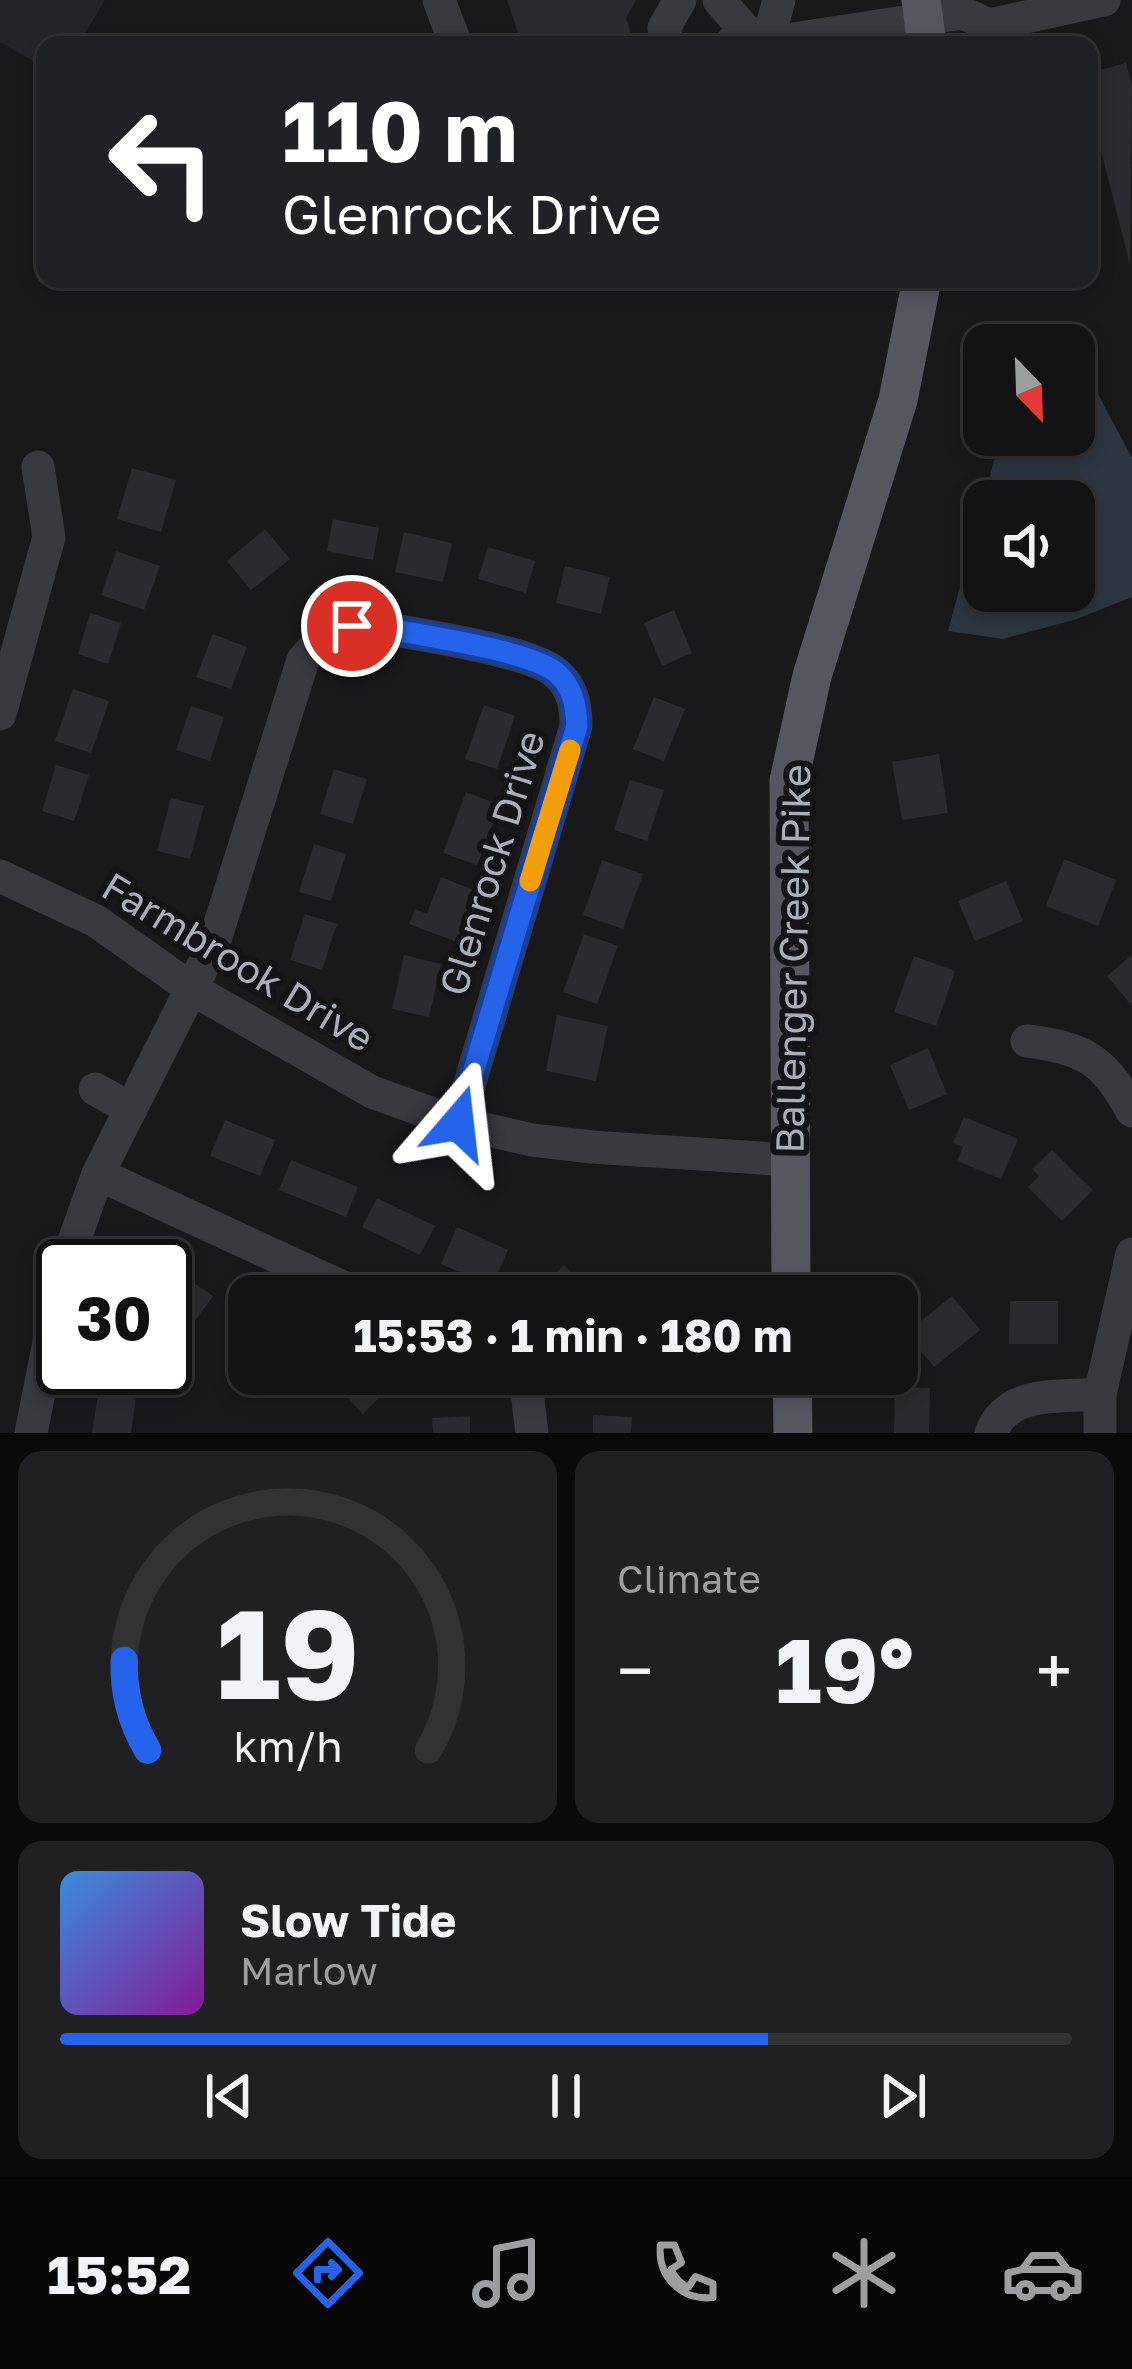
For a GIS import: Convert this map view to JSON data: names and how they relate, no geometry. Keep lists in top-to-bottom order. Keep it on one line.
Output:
{"streets":{"main road":["Ballenger Creek Pike"],"street":["Glenrock Drive","Farmbrook Drive"]},"crossings":[["Glenrock Drive","Farmbrook Drive"],["Ballenger Creek Pike","Farmbrook Drive"]],"north":"bottom right","page":{"turn":["110 m","Glenrock Drive"],"limit":"30","trip":"15:53 · 1 min · 180 m","tile":"Climate","heat":["−","19°","+"],"song":["Slow Tide","Marlow"],"tabs":"15:52","gauge":["19","km/h"]}}
